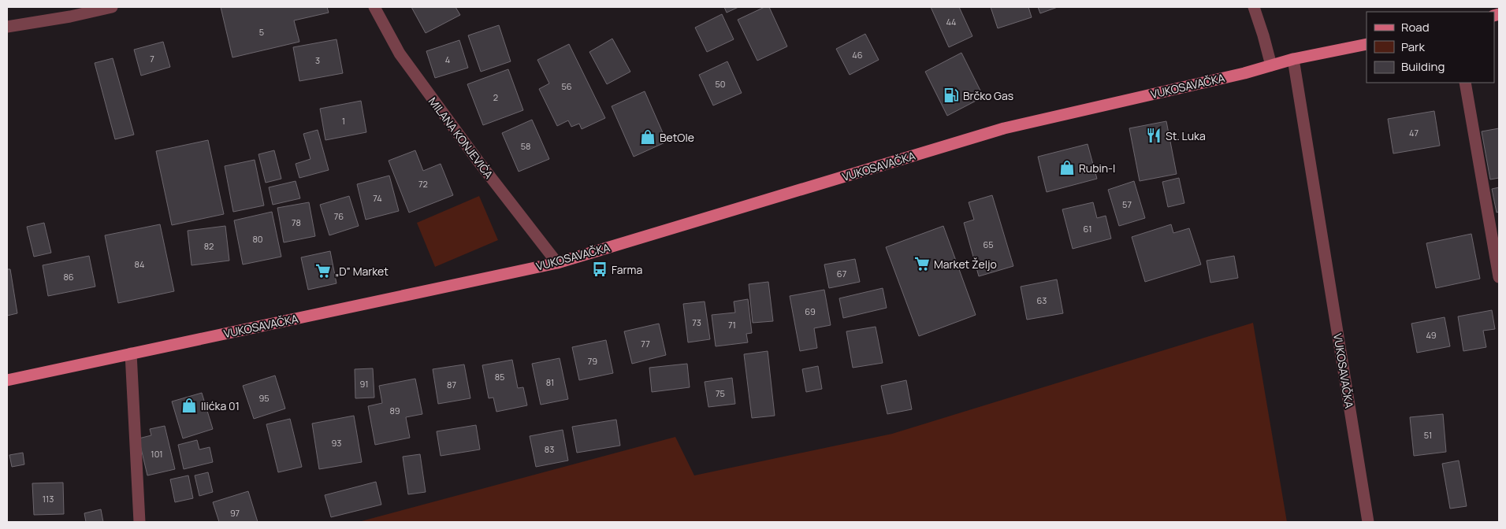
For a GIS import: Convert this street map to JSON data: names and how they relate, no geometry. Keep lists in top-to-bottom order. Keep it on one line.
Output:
{"streets":{"main road":["VUKOSAVAČKA"],"street":["MILANA KONJEVIĆA"]},"crossings":[["VUKOSAVAČKA","MILANA KONJEVIĆA"]],"places":{"fuel station":["Brčko Gas"],"restaurant":["St. Luka"],"shop":["BetOle","Rubin-I","Ilićka 01"],"supermarket":["Market Željo","„D” Market"],"bus stop":["Farma"]},"house_numbers":["44","5","46","7","4","3","50","56","2","1","47","58","72","74","57","76","78","61","80","65","82","84","67","86","63","69","73","71","49","77","79","85","81","91","87","75","95","89","51","93","83","101","113","97"],"legend":["Road","Park","Building"]}
